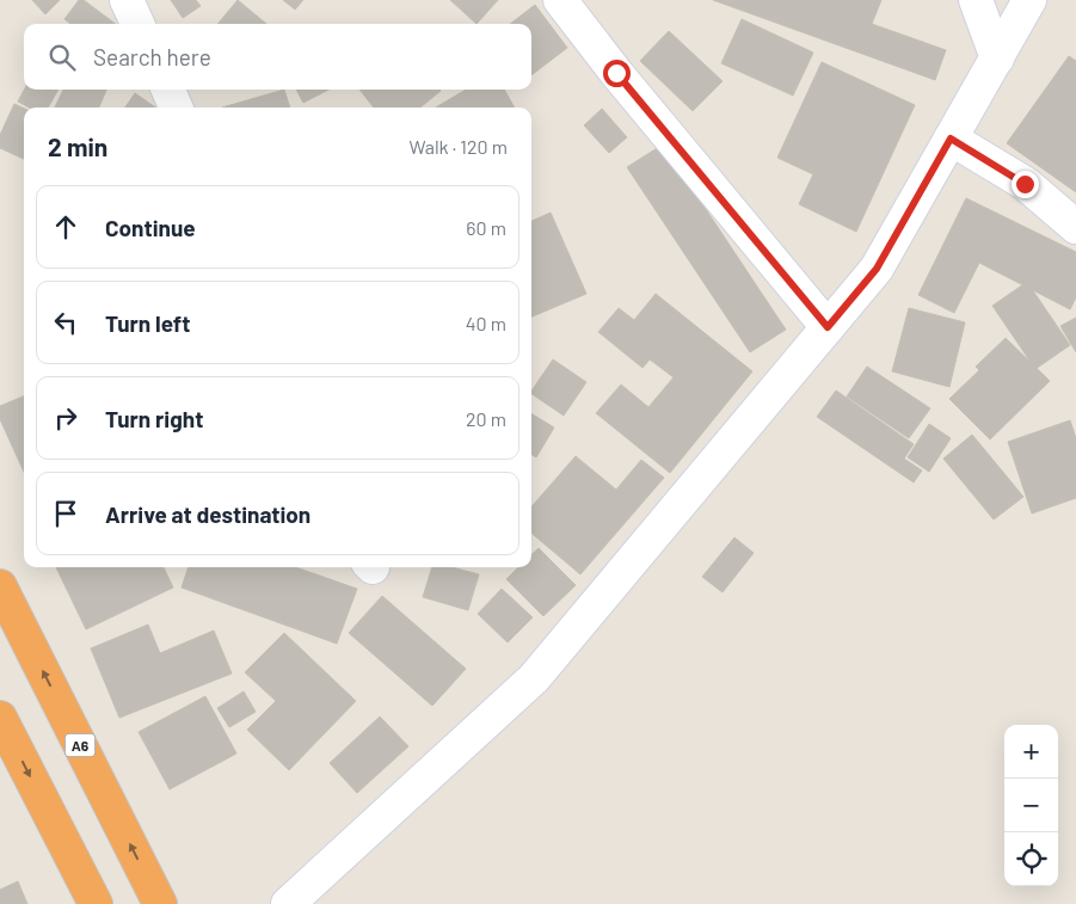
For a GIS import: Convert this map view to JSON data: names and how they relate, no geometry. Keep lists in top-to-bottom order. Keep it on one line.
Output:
{"streets":{"highway":["A6"]},"page":{"search":"Search here","heading":["2 min","Walk · 120 m"],"list":[["Continue","60 m"],["Turn left","40 m"],["Turn right","20 m"],"Arrive at destination"],"map_buttons":["+","−"]}}
